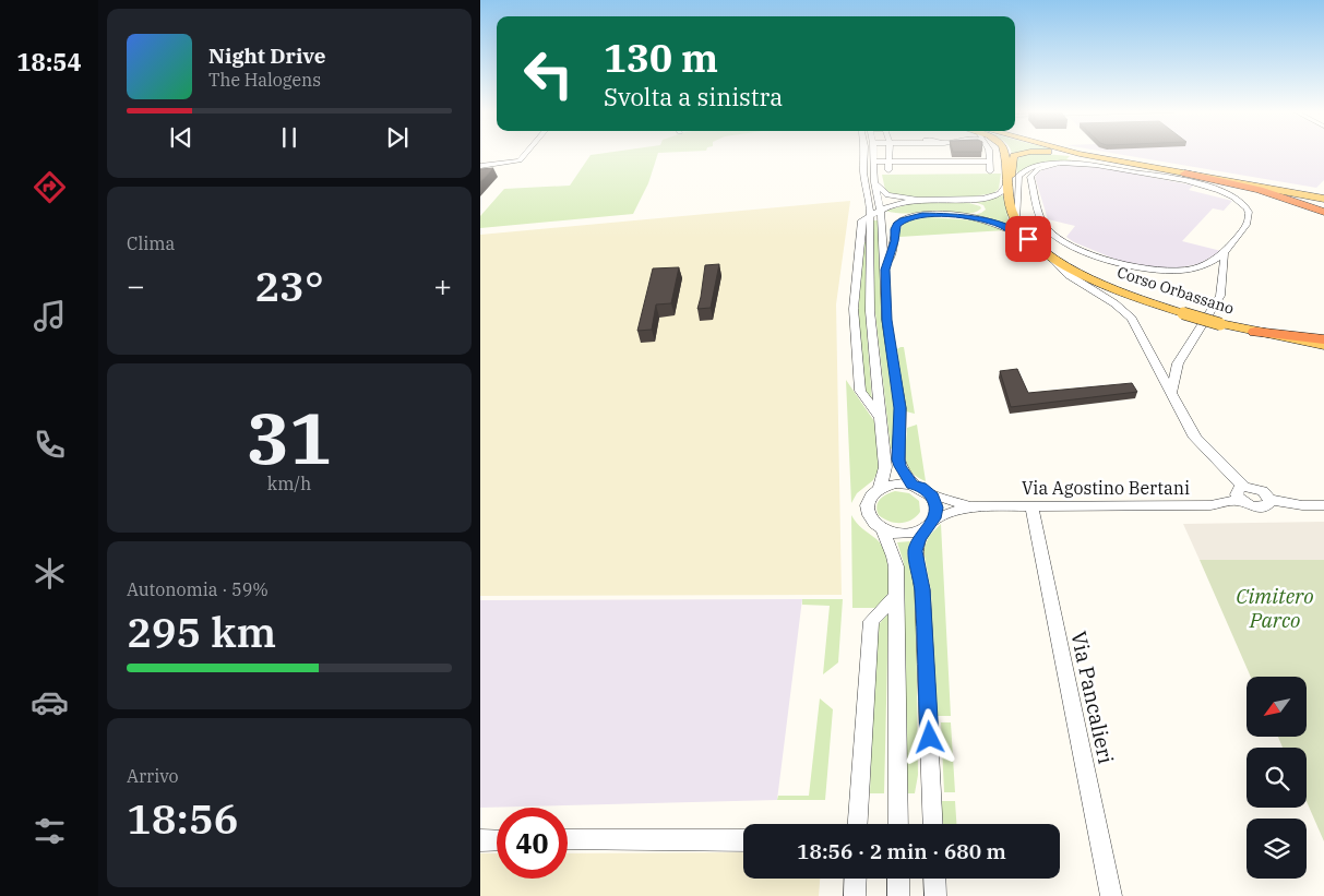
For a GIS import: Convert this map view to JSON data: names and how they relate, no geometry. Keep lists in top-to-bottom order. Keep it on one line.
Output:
{"streets":{"main road":["Corso Orbassano"],"street":["Via Agostino Bertani","Via Pancalieri"]},"crossings":[["Via Agostino Bertani","Via Pancalieri"]],"parks":["Cimitero Parco"],"north":"bottom left","page":{"tabs":"18:54","turn":["130 m","Svolta a sinistra"],"song":["Night Drive","The Halogens"],"tile":["Clima",["31","km/h"],["Autonomia · 59%","295 km"],["Arrivo","18:56"]],"heat":["−","23°","+"],"limit":"40","trip":"18:56 · 2 min · 680 m"}}
